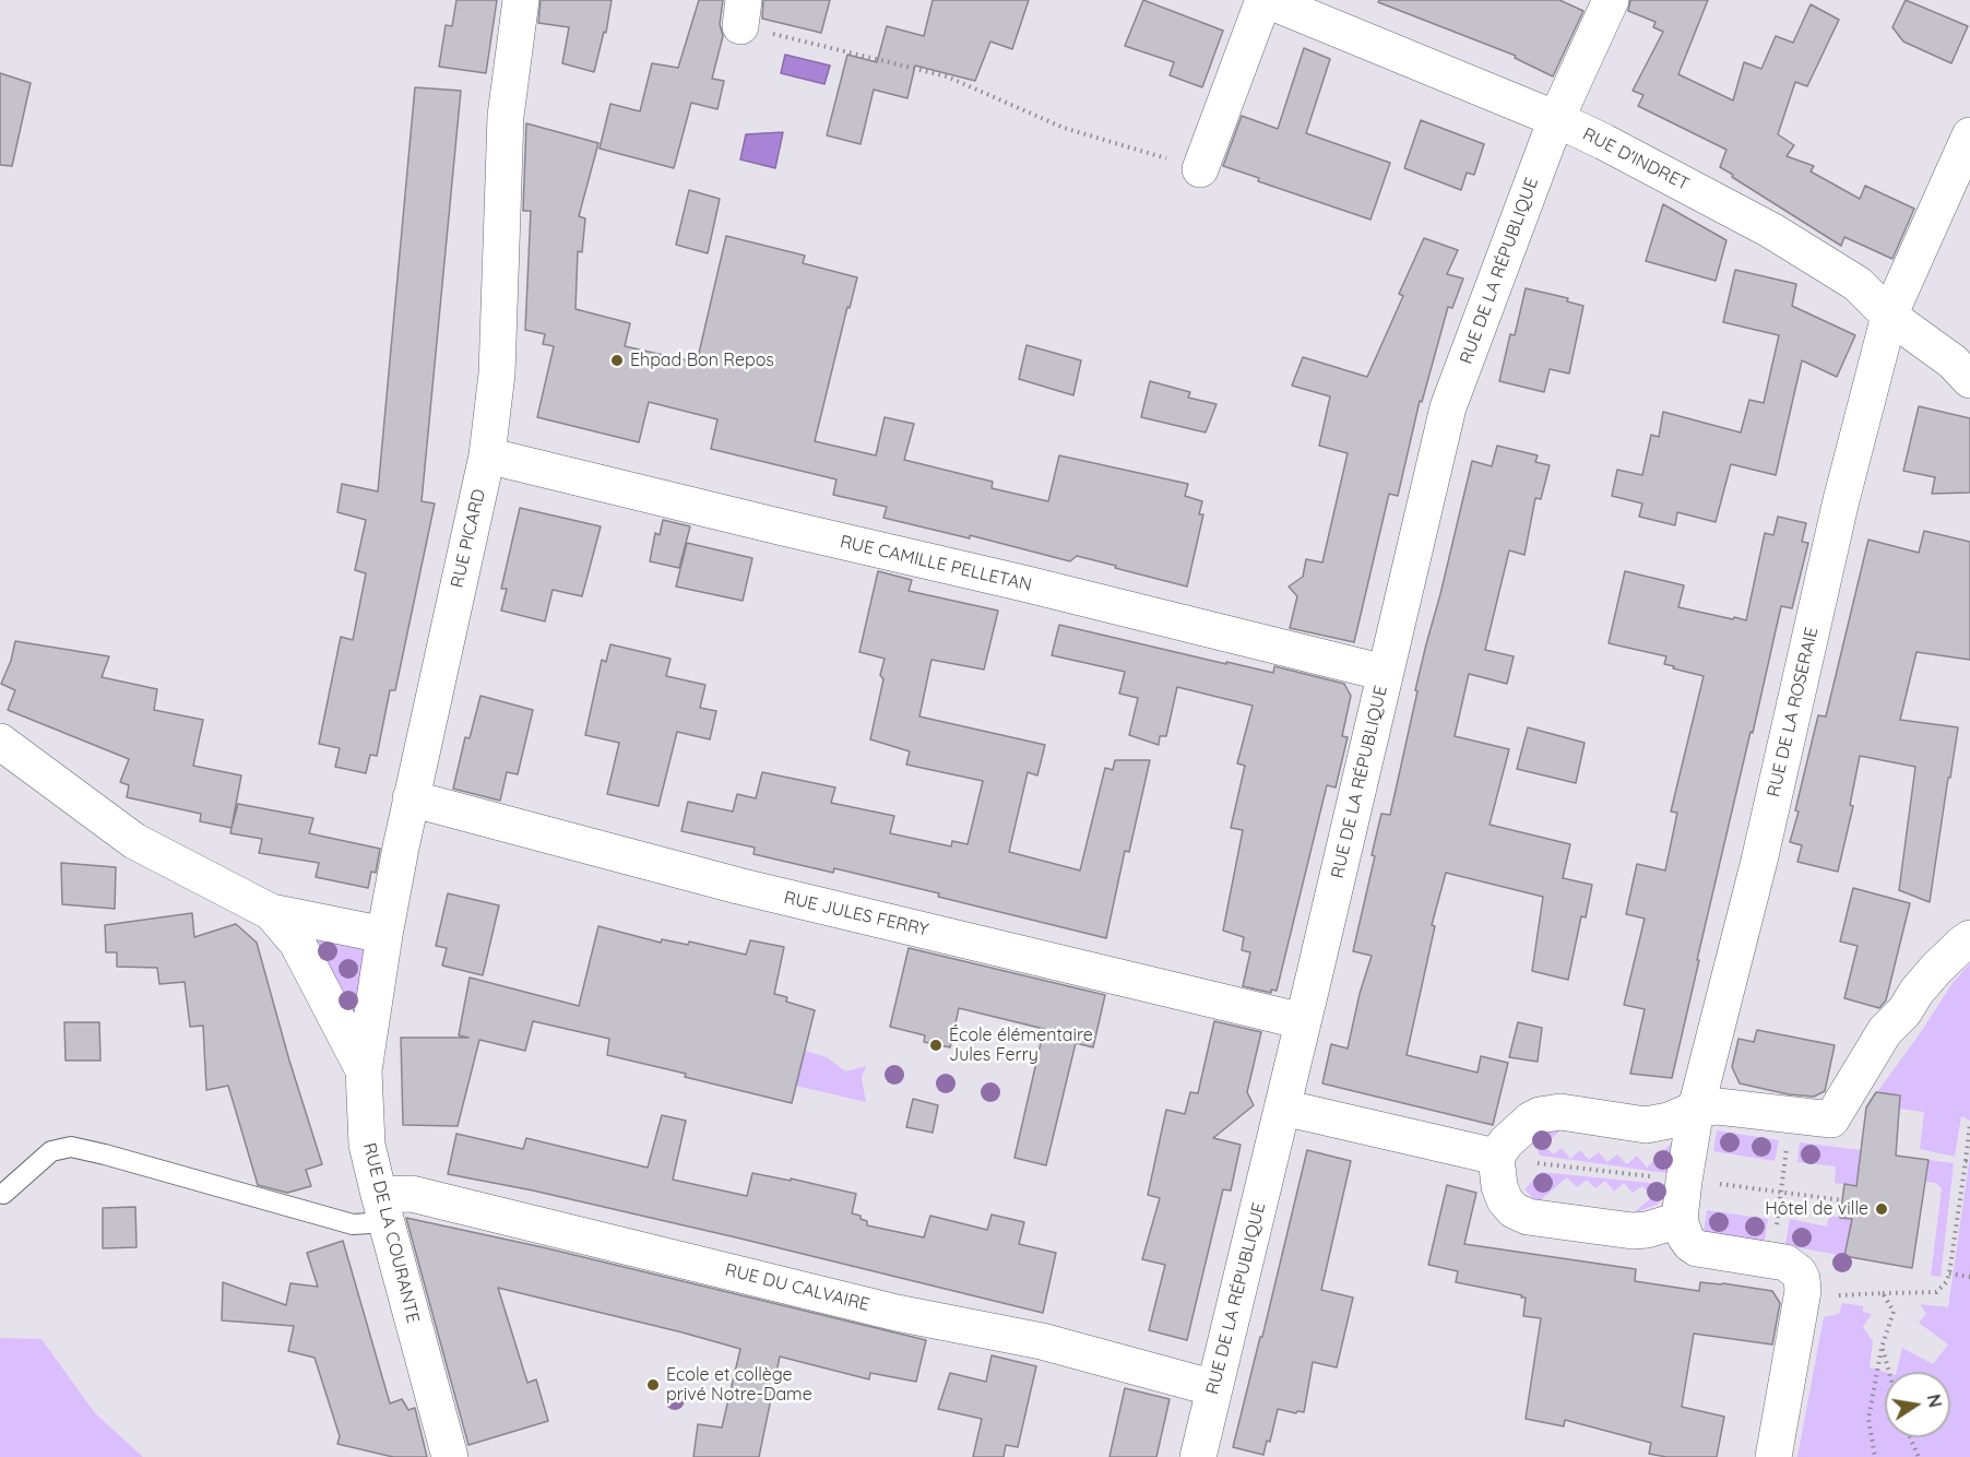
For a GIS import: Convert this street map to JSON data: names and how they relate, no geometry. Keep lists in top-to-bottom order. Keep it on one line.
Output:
{"streets":{"street":["RUE D'INDRET","RUE DE LA RÉPUBLIQUE","RUE PICARD","RUE CAMILLE PELLETAN","RUE DE LA ROSERAIE","RUE JULES FERRY","RUE DE LA COURANTE","RUE DU CALVAIRE"]},"crossings":[["RUE D'INDRET","RUE DE LA RÉPUBLIQUE"],["RUE D'INDRET","RUE DE LA ROSERAIE"],["RUE DE LA RÉPUBLIQUE","RUE CAMILLE PELLETAN"],["RUE DE LA RÉPUBLIQUE","RUE JULES FERRY"],["RUE DE LA RÉPUBLIQUE","RUE DU CALVAIRE"],["RUE PICARD","RUE CAMILLE PELLETAN"],["RUE PICARD","RUE JULES FERRY"],["RUE PICARD","RUE DE LA COURANTE"],["RUE DE LA COURANTE","RUE DU CALVAIRE"]],"places":["Ehpad Bon Repos","École élémentaire Jules Ferry","Hôtel de ville","Ecole et collège privé Notre-Dame"],"north":"right"}
